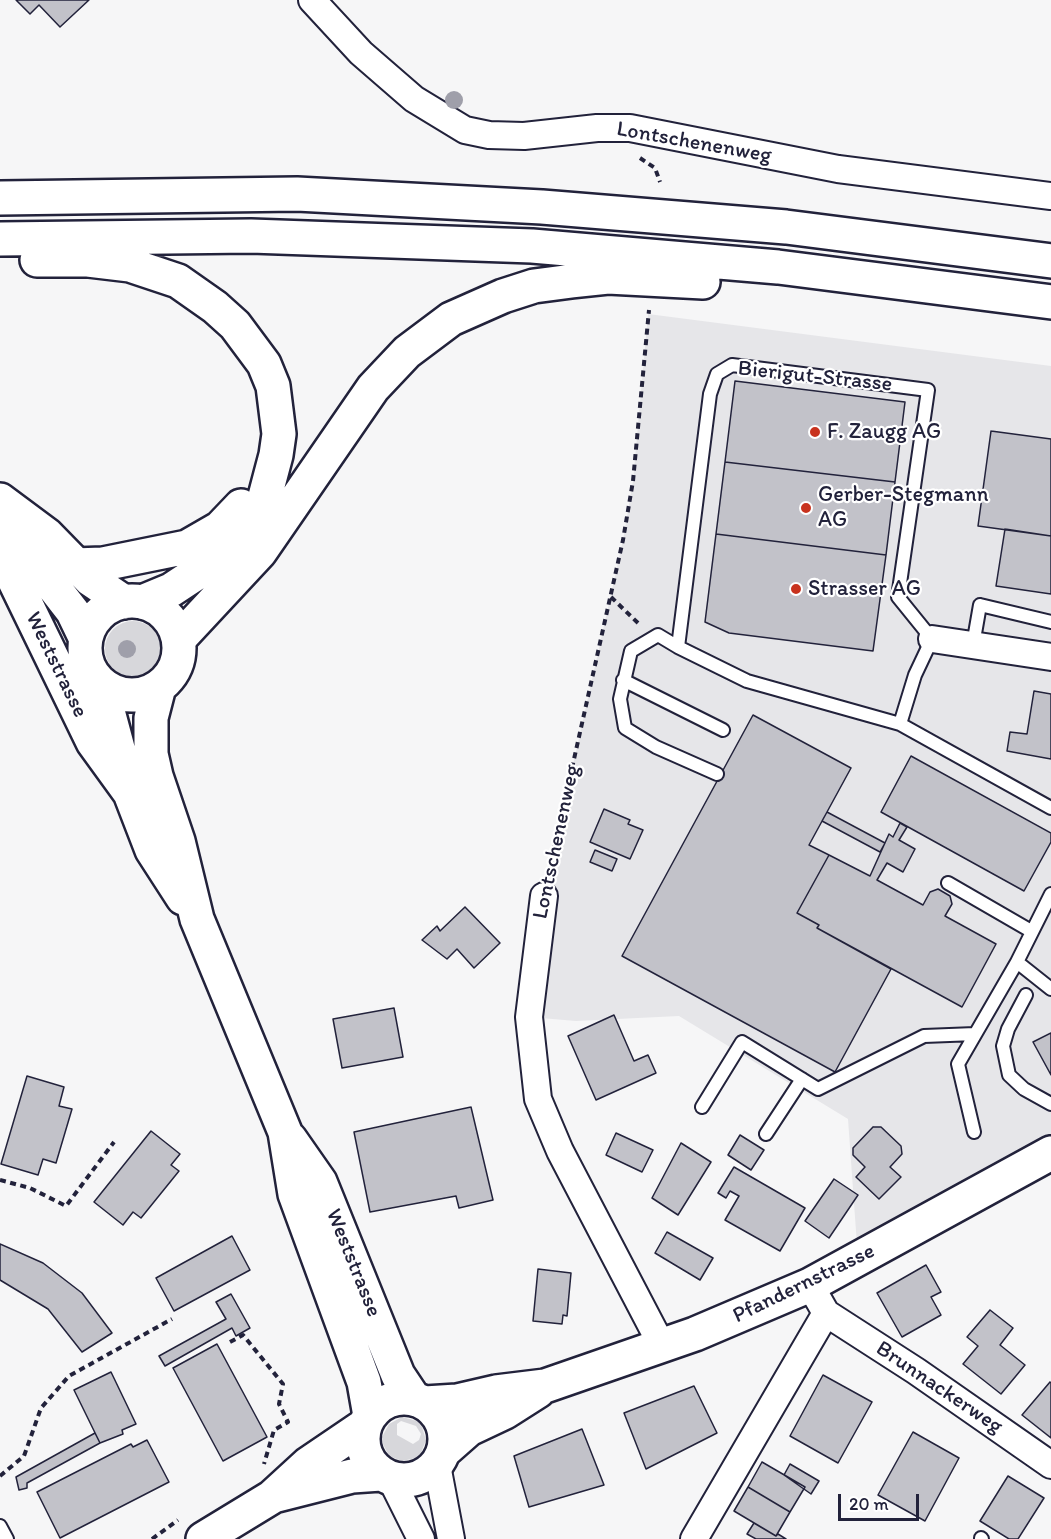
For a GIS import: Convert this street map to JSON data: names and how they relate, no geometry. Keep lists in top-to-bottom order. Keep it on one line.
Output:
{"streets":{"main road":["Weststrasse","Pfandernstrasse"],"street":["Lontschenenweg","Brunnackerweg"],"lane":["Bierigut-Strasse"]},"crossings":[["Lontschenenweg","Pfandernstrasse"],["Weststrasse","Pfandernstrasse"],["Pfandernstrasse","Brunnackerweg"]],"places":["F. Zaugg AG","Gerber-Stegmann AG","Strasser AG"],"scale_bar":"20 m"}
